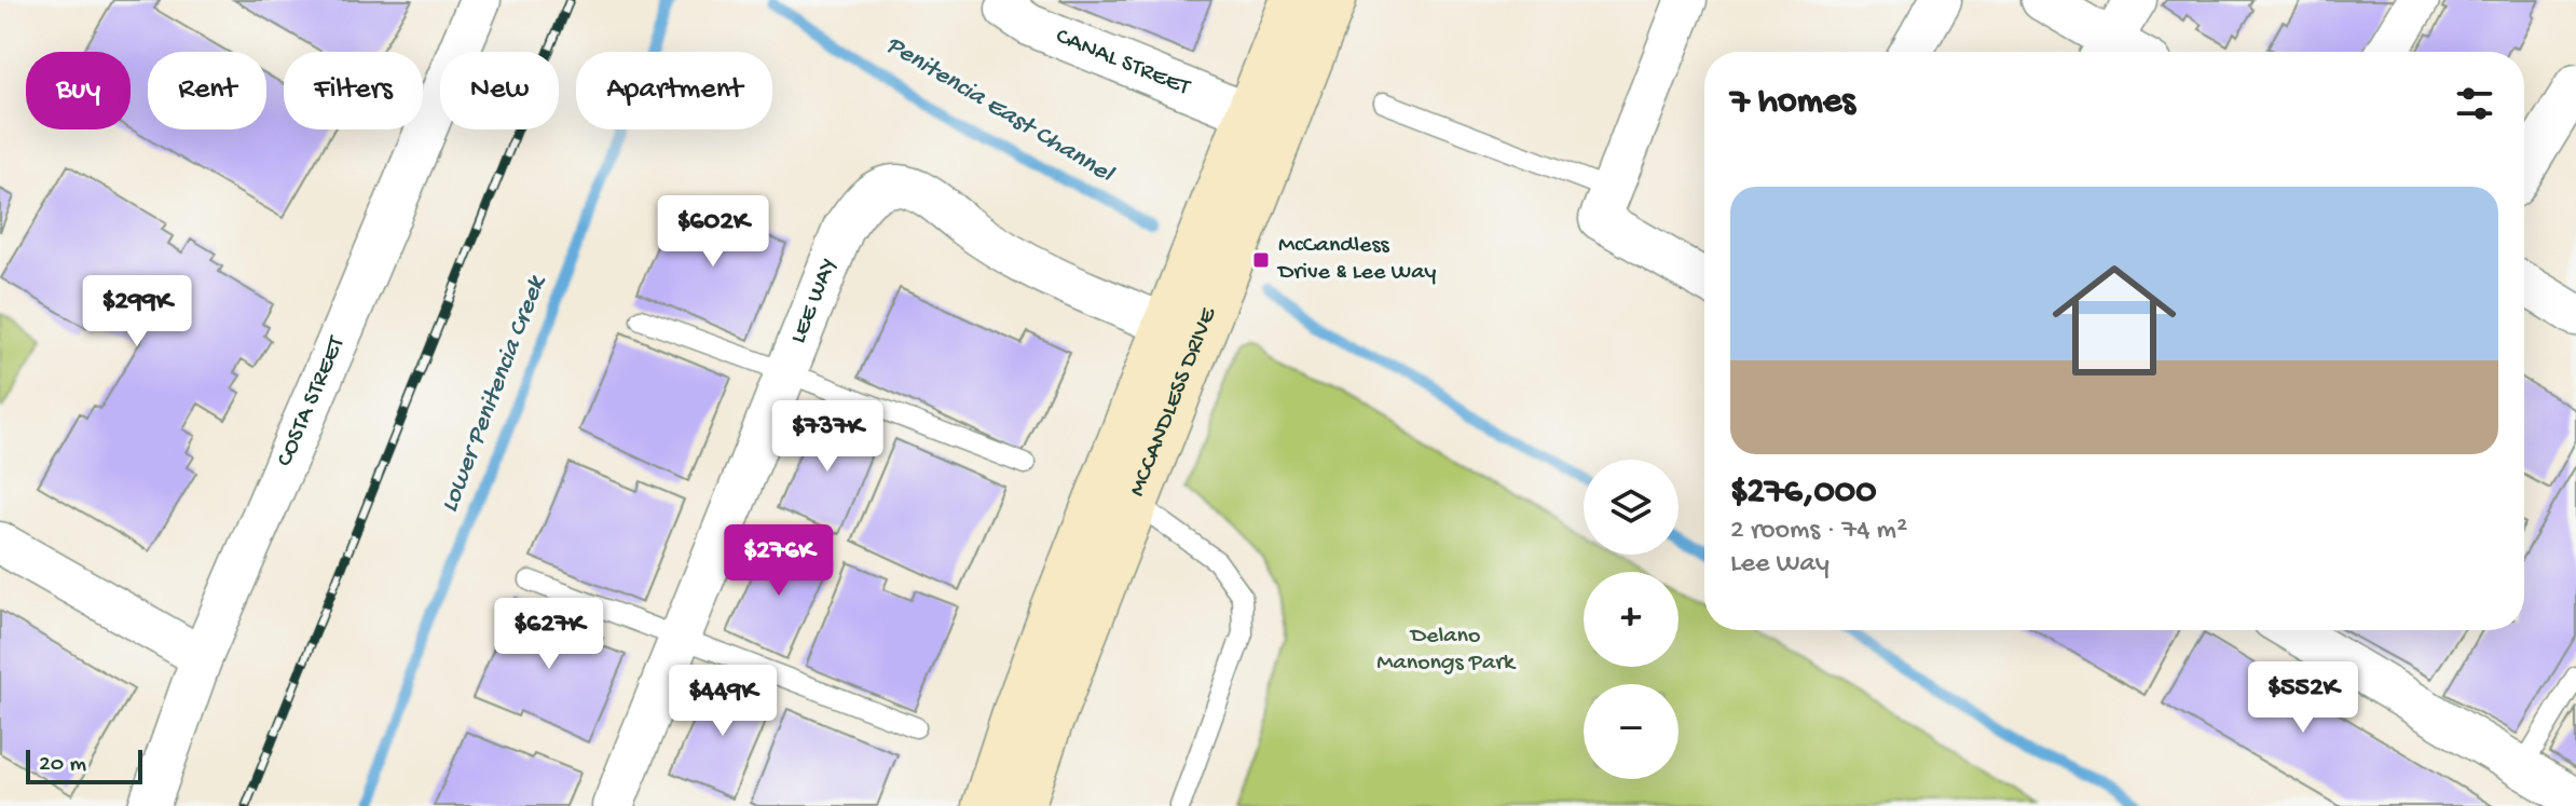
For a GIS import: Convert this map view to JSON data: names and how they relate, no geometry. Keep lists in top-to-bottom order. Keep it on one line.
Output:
{"streets":{"main road":["MCCANDLESS DRIVE"],"street":["CANAL STREET","LEE WAY","COSTA STREET"]},"crossings":[["CANAL STREET","MCCANDLESS DRIVE"],["LEE WAY","MCCANDLESS DRIVE"]],"water":["Penitencia East Channel","Lower Penitencia Creek"],"parks":["Delano Manongs Park"],"places":{"transit":["McCandless Drive & Lee Way"]},"scale_bar":"20 m","page":{"chip":["Buy","Rent","Filters","New","Apartment"],"heading":"7 homes","list":[{"name":"$276,000","note":"2 rooms · 74 m² · Lee Way"}],"price":["$602K","$299K","$737K","$276K","$627K","$552K","$449K"],"map_buttons":["+","−"],"scale":"20 m"}}
